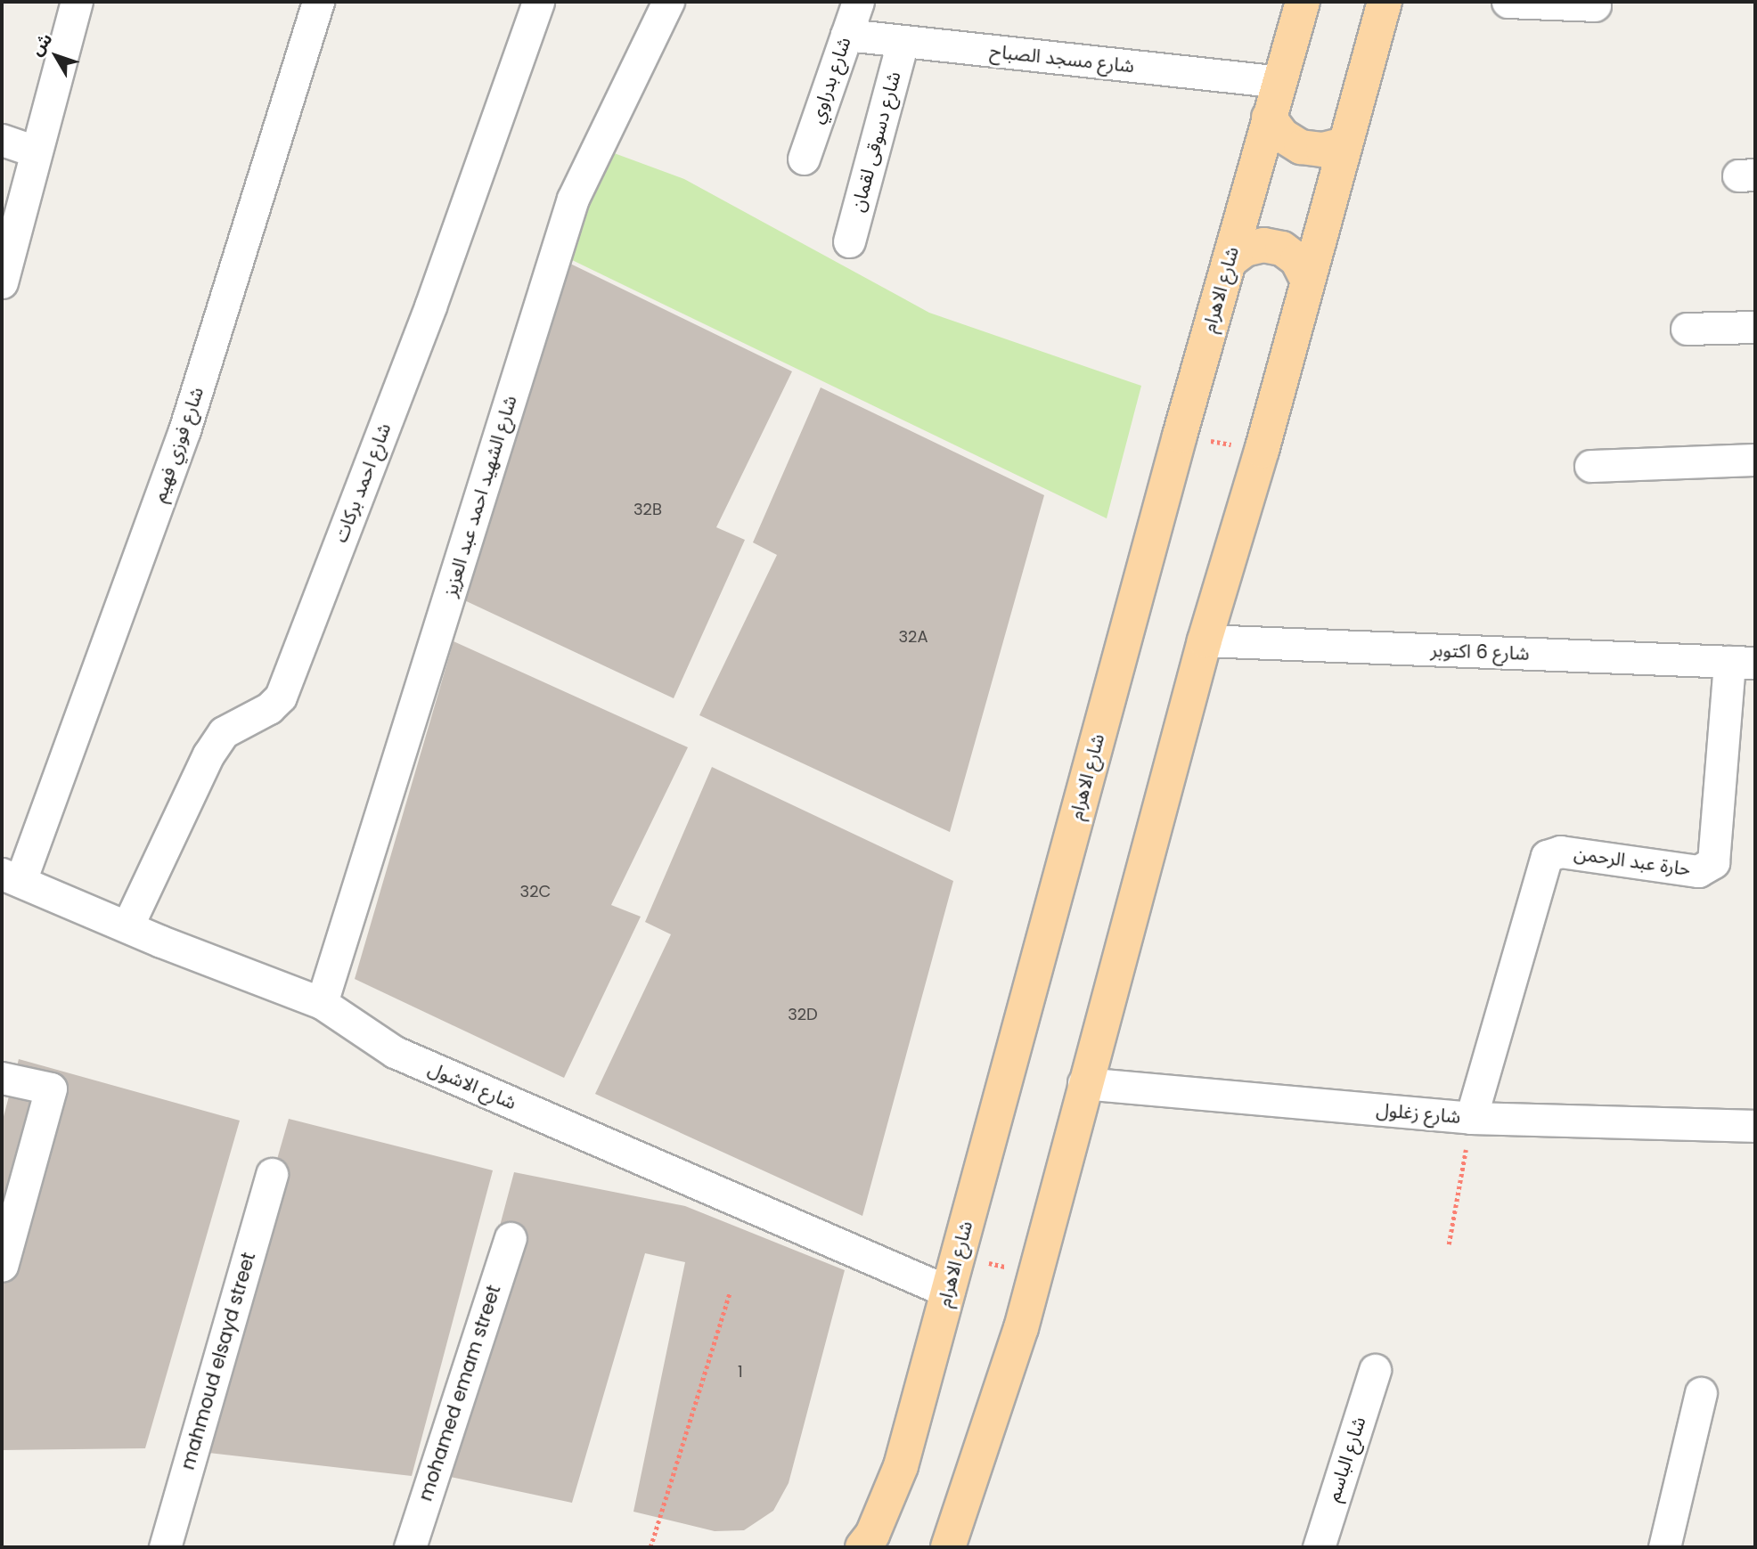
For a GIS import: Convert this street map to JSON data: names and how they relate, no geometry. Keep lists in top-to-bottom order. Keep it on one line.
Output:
{"streets":{"main road":["شارع الاهرام"],"street":["شارع مسجد الصباح","شارع بدراوي","شارع دسوقى لقمان","شارع فوزي فهيم","شارع احمد بركات","شارع الشهيد احمد عبد العزيز","شارع 6 اكتوبر","حارة عبد الرحمن","شارع الاشول","شارع زغلول","mahmoud elsayd street","mohamed emam street","شارع الباسم"]},"crossings":[["شارع مسجد الصباح","شارع بدراوي"],["شارع مسجد الصباح","شارع دسوقى لقمان"],["شارع مسجد الصباح","شارع الاهرام"],["شارع الاهرام","شارع الاشول"],["شارع فوزي فهيم","شارع الاشول"],["شارع احمد بركات","شارع الاشول"],["شارع الشهيد احمد عبد العزيز","شارع الاشول"],["شارع 6 اكتوبر","حارة عبد الرحمن"],["حارة عبد الرحمن","شارع زغلول"]],"house_numbers":["32B","32A","32C","32D","1"],"north":"top left"}
